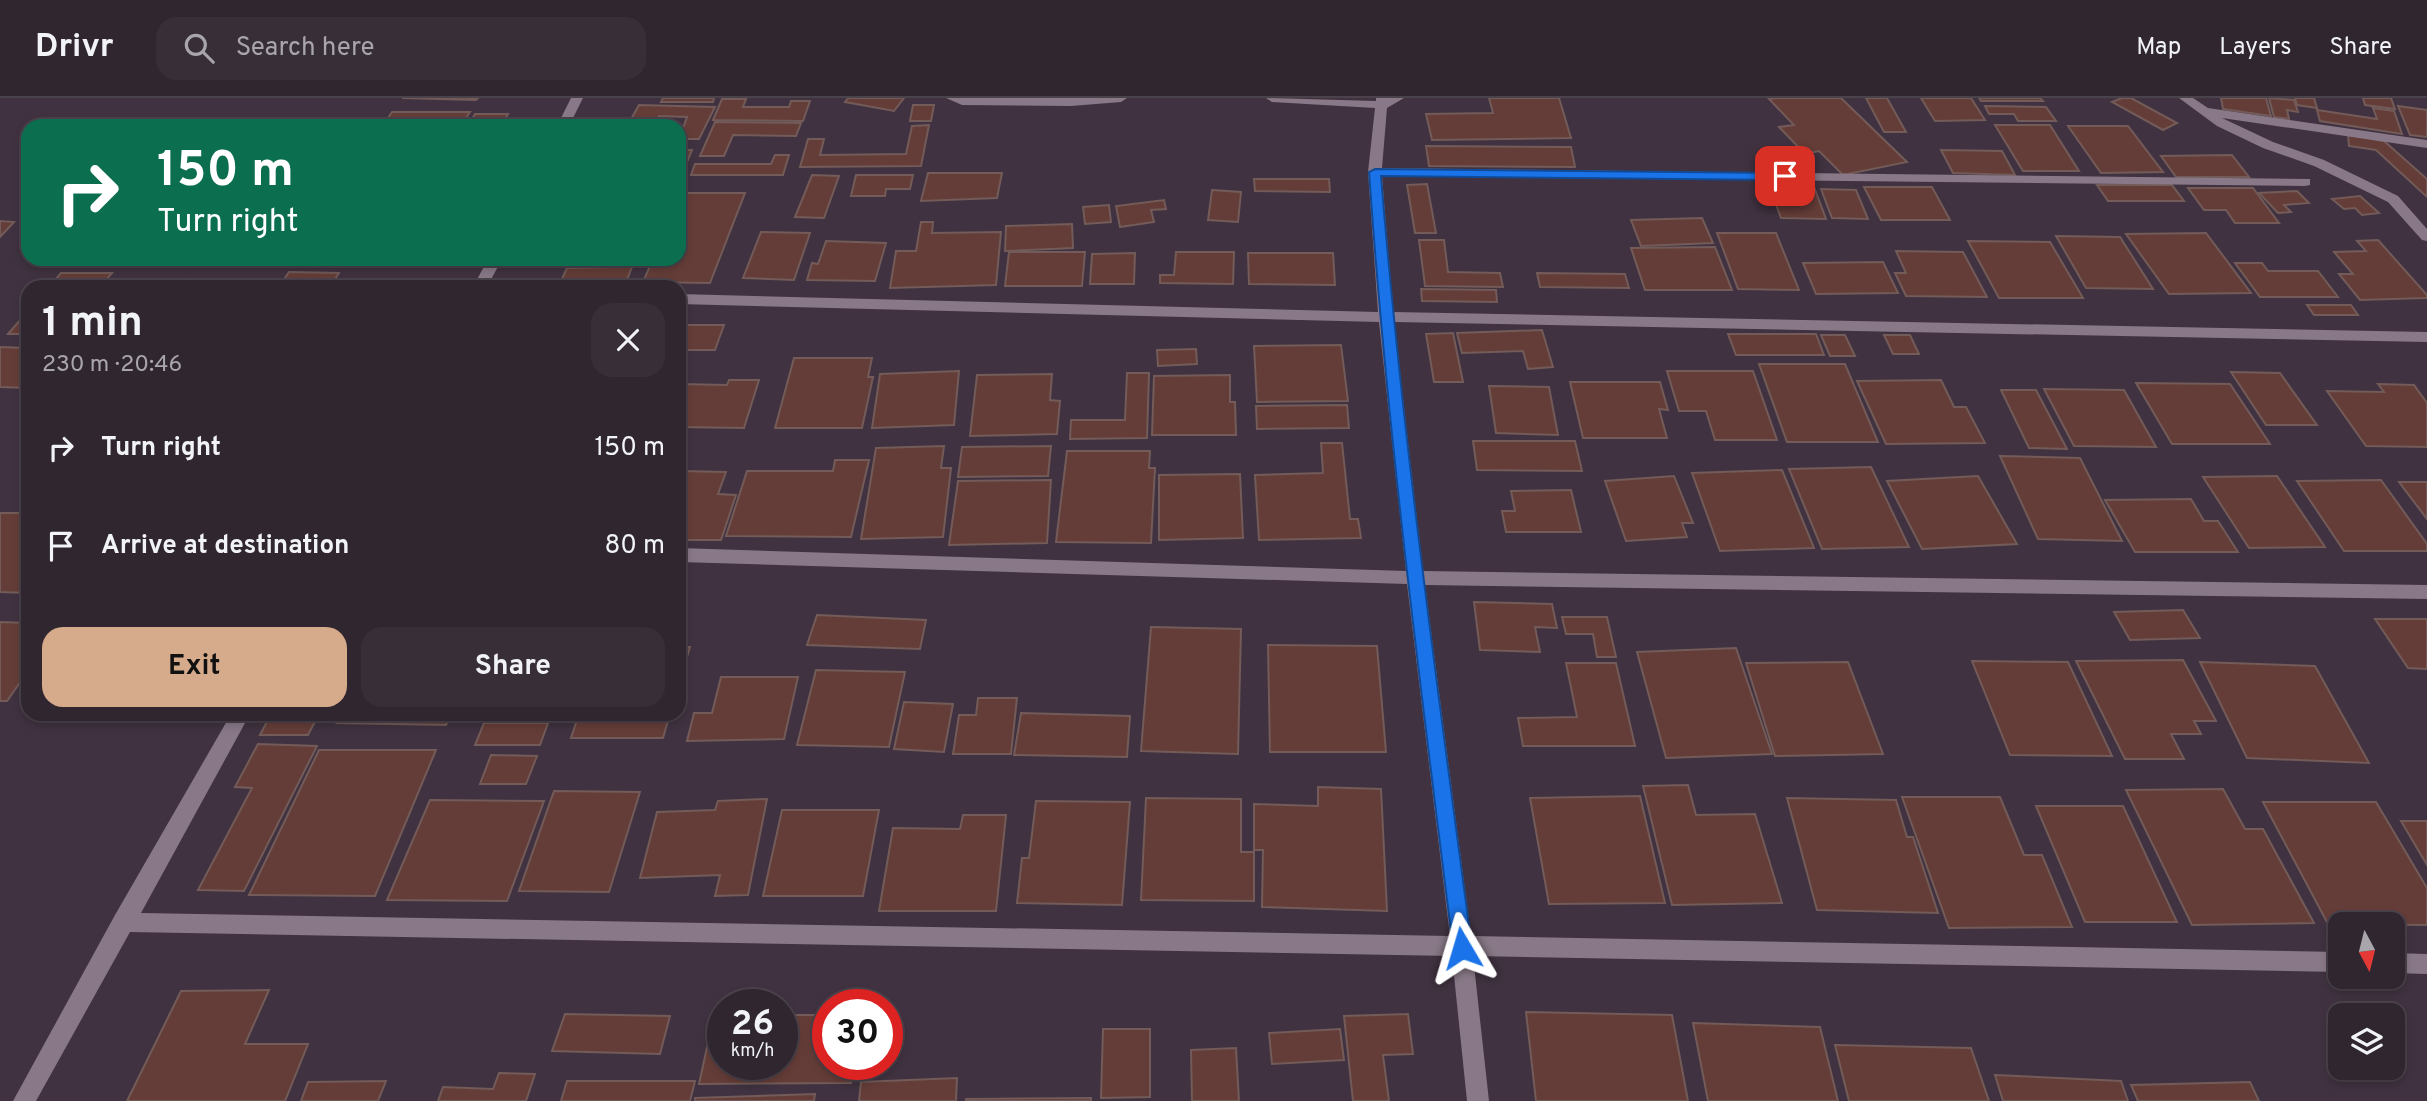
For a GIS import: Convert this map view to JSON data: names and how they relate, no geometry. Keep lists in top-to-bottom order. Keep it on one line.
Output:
{"north":"bottom","page":{"header":"Drivr","search":"Search here","nav":["Map","Layers","Share"],"turn":["150 m","Turn right"],"heading":["1 min","230 m · 20:46"],"list":[{"name":"Turn right","value":"150 m"},{"name":"Arrive at destination","value":"80 m"}],"buttons":["Exit","Share"],"speed":"26 km/h","limit":"30"}}
